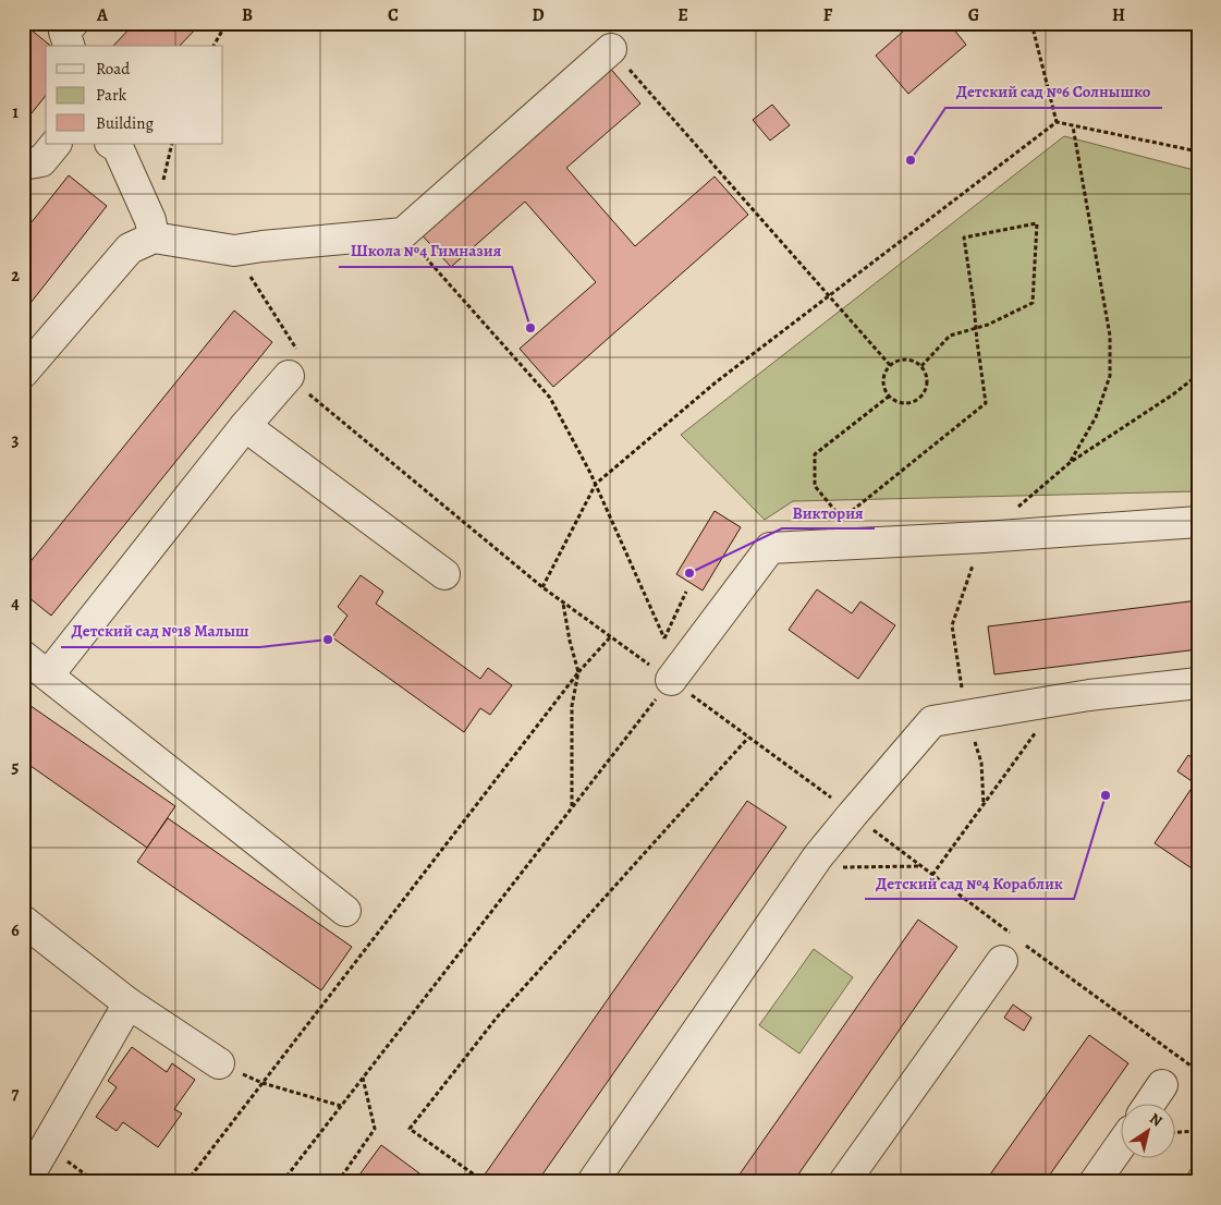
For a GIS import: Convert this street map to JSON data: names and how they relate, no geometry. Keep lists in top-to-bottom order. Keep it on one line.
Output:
{"places":["Детский сад №6 Солнышко","Школа №4 Гимназия","Виктория","Детский сад №18 Малыш","Детский сад №4 Кораблик"],"legend":["Road","Park","Building"],"north":"top right","grid":{"columns":["A","B","C","D","E","F","G","H"],"rows":["1","2","3","4","5","6","7"]}}
